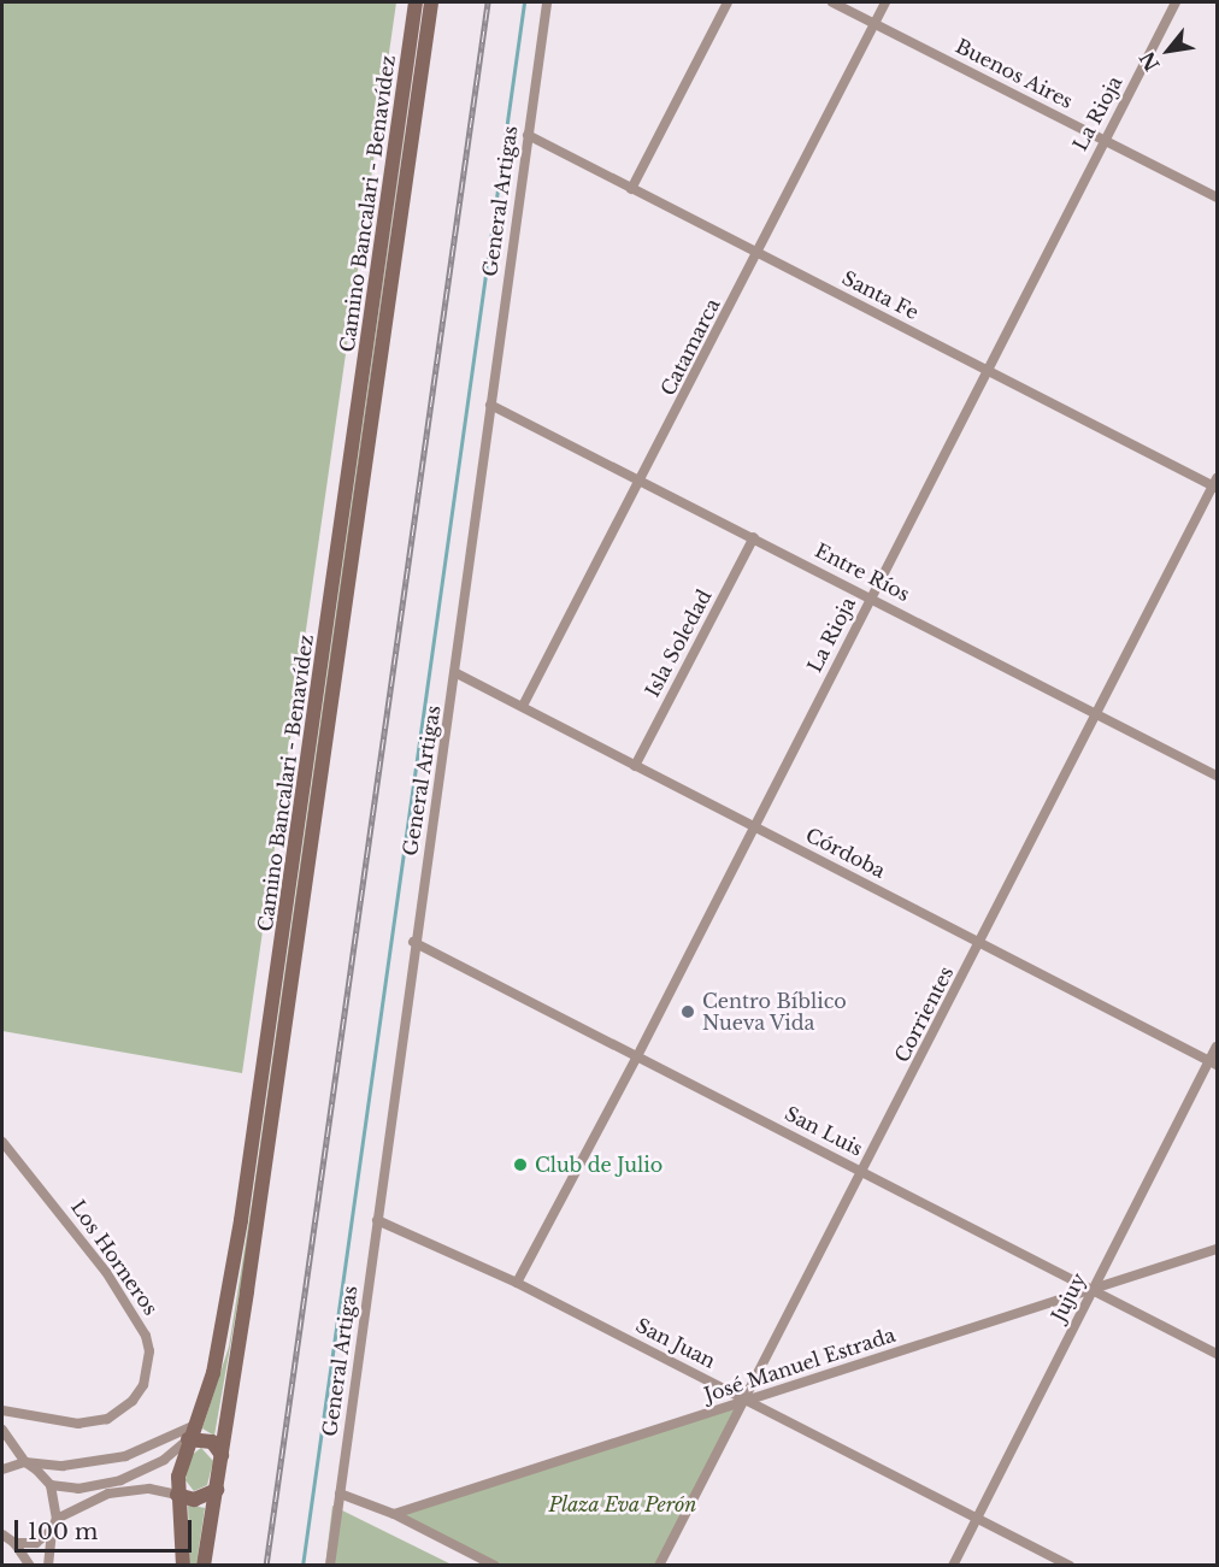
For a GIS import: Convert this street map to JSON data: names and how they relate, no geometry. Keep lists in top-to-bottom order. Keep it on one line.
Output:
{"streets":{"main road":["Camino Bancalari - Benavídez"],"street":["Buenos Aires","La Rioja","General Artigas","Santa Fe","Catamarca","Entre Ríos","Isla Soledad","Córdoba","Corrientes","San Luis","Los Horneros","Jujuy","San Juan","José Manuel Estrada"]},"crossings":[["Buenos Aires","La Rioja"],["Buenos Aires","Catamarca"],["La Rioja","Santa Fe"],["La Rioja","Entre Ríos"],["La Rioja","Córdoba"],["La Rioja","San Luis"],["La Rioja","San Juan"],["General Artigas","Santa Fe"],["General Artigas","Entre Ríos"],["General Artigas","Córdoba"],["General Artigas","San Luis"],["General Artigas","San Juan"],["Santa Fe","Catamarca"],["Santa Fe","Corrientes"],["Catamarca","Entre Ríos"],["Catamarca","Córdoba"],["Entre Ríos","Isla Soledad"],["Entre Ríos","Corrientes"],["Isla Soledad","Córdoba"],["Córdoba","Corrientes"],["Córdoba","Jujuy"],["Corrientes","San Luis"],["Corrientes","San Juan"],["Corrientes","José Manuel Estrada"],["San Luis","Jujuy"],["San Luis","José Manuel Estrada"],["Jujuy","San Juan"],["Jujuy","José Manuel Estrada"],["San Juan","José Manuel Estrada"]],"parks":["Plaza Eva Perón"],"places":["Centro Bíblico Nueva Vida","Club de Julio"],"scale_bar":"100 m","north":"bottom left"}
